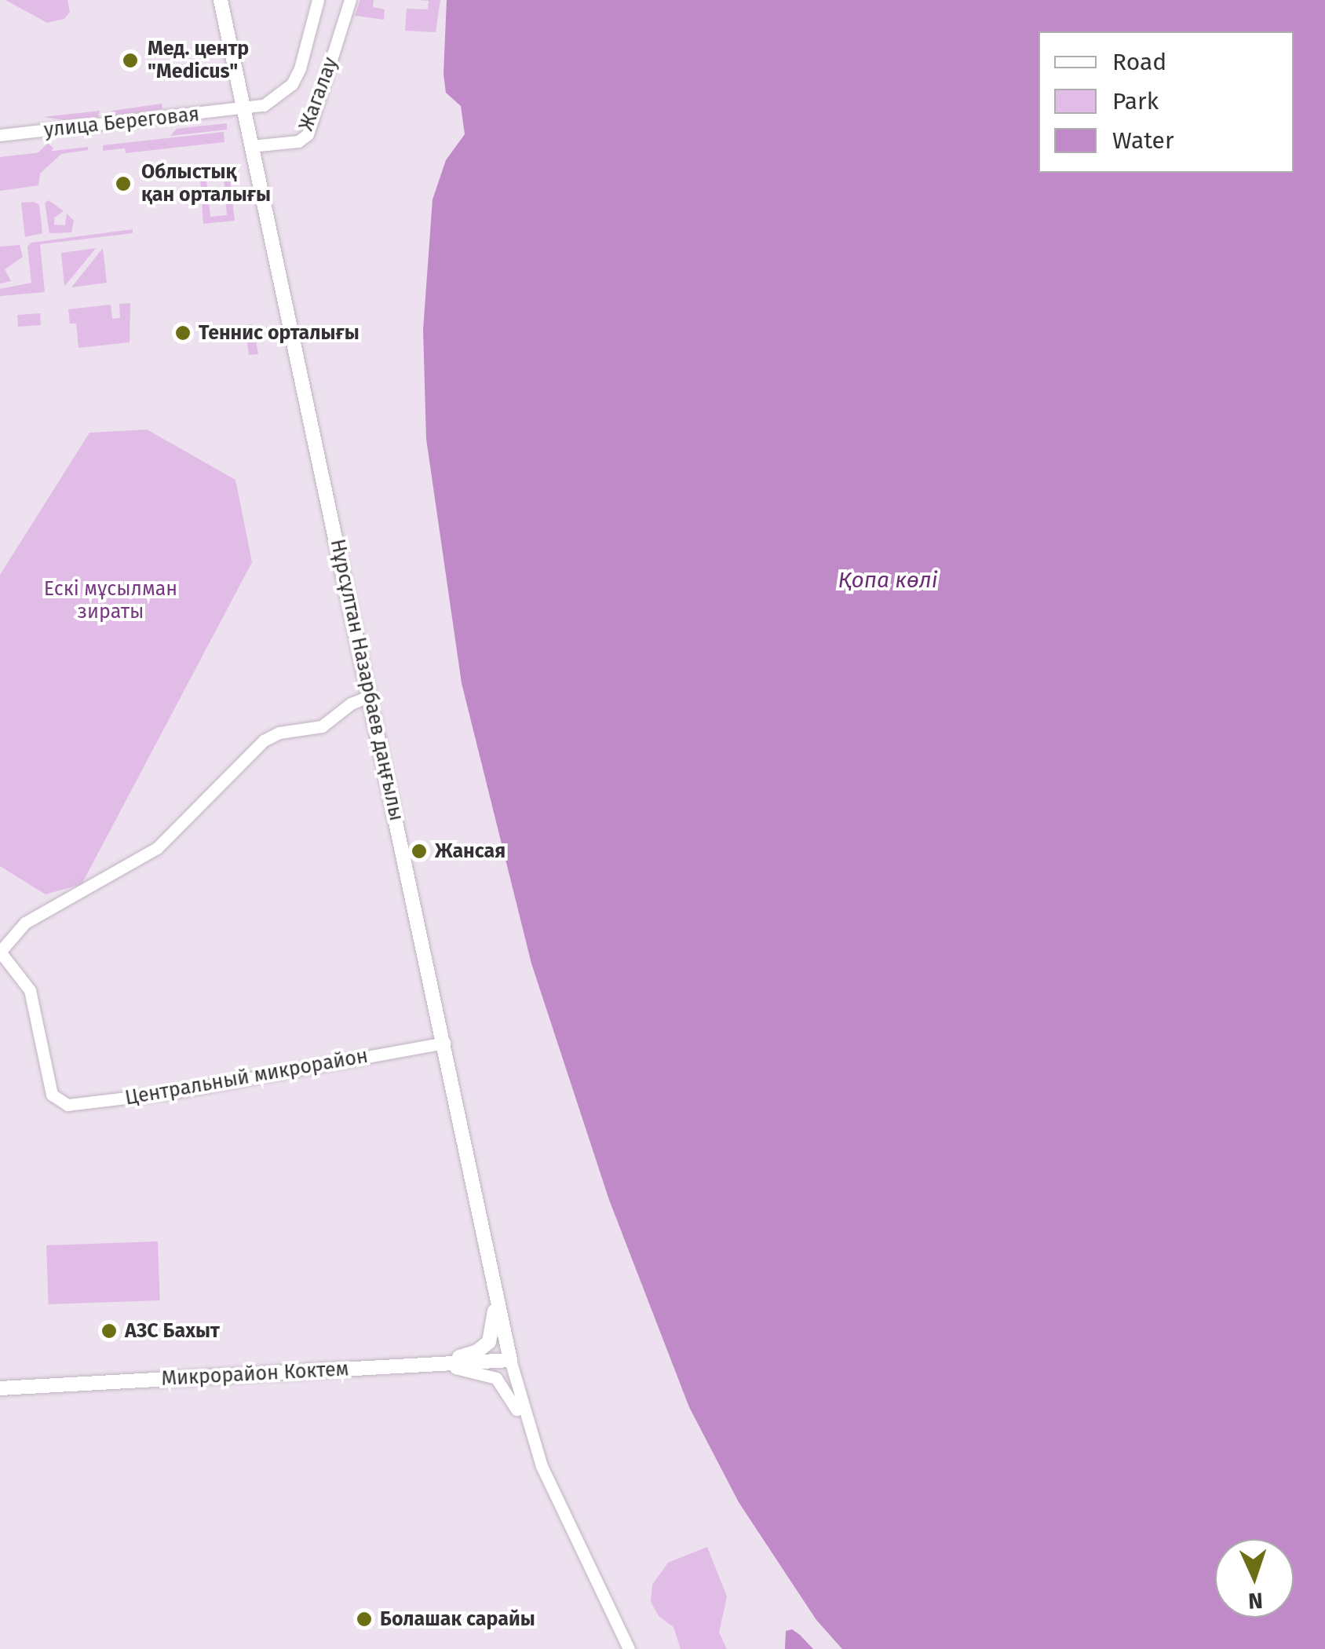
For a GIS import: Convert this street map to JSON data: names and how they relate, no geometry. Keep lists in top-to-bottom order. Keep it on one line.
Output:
{"streets":{"main road":["Нұрсұлтан Назарбаев даңғылы","Микрорайон Коктем"],"street":["Жагалау","улица Береговая","Центральный микрорайон"]},"crossings":[["Жагалау","Нұрсұлтан Назарбаев даңғылы"],["улица Береговая","Нұрсұлтан Назарбаев даңғылы"],["Нұрсұлтан Назарбаев даңғылы","Центральный микрорайон"],["Нұрсұлтан Назарбаев даңғылы","Микрорайон Коктем"]],"water":["Қопа көлі"],"parks":["Ескі мұсылман зираты"],"places":["Мед. центр \"Medicus\"","Облыстық қан орталығы","Теннис орталығы","Жансая","АЗС Бахыт","Болашак сарайы"],"legend":["Road","Park","Water"],"north":"bottom"}
